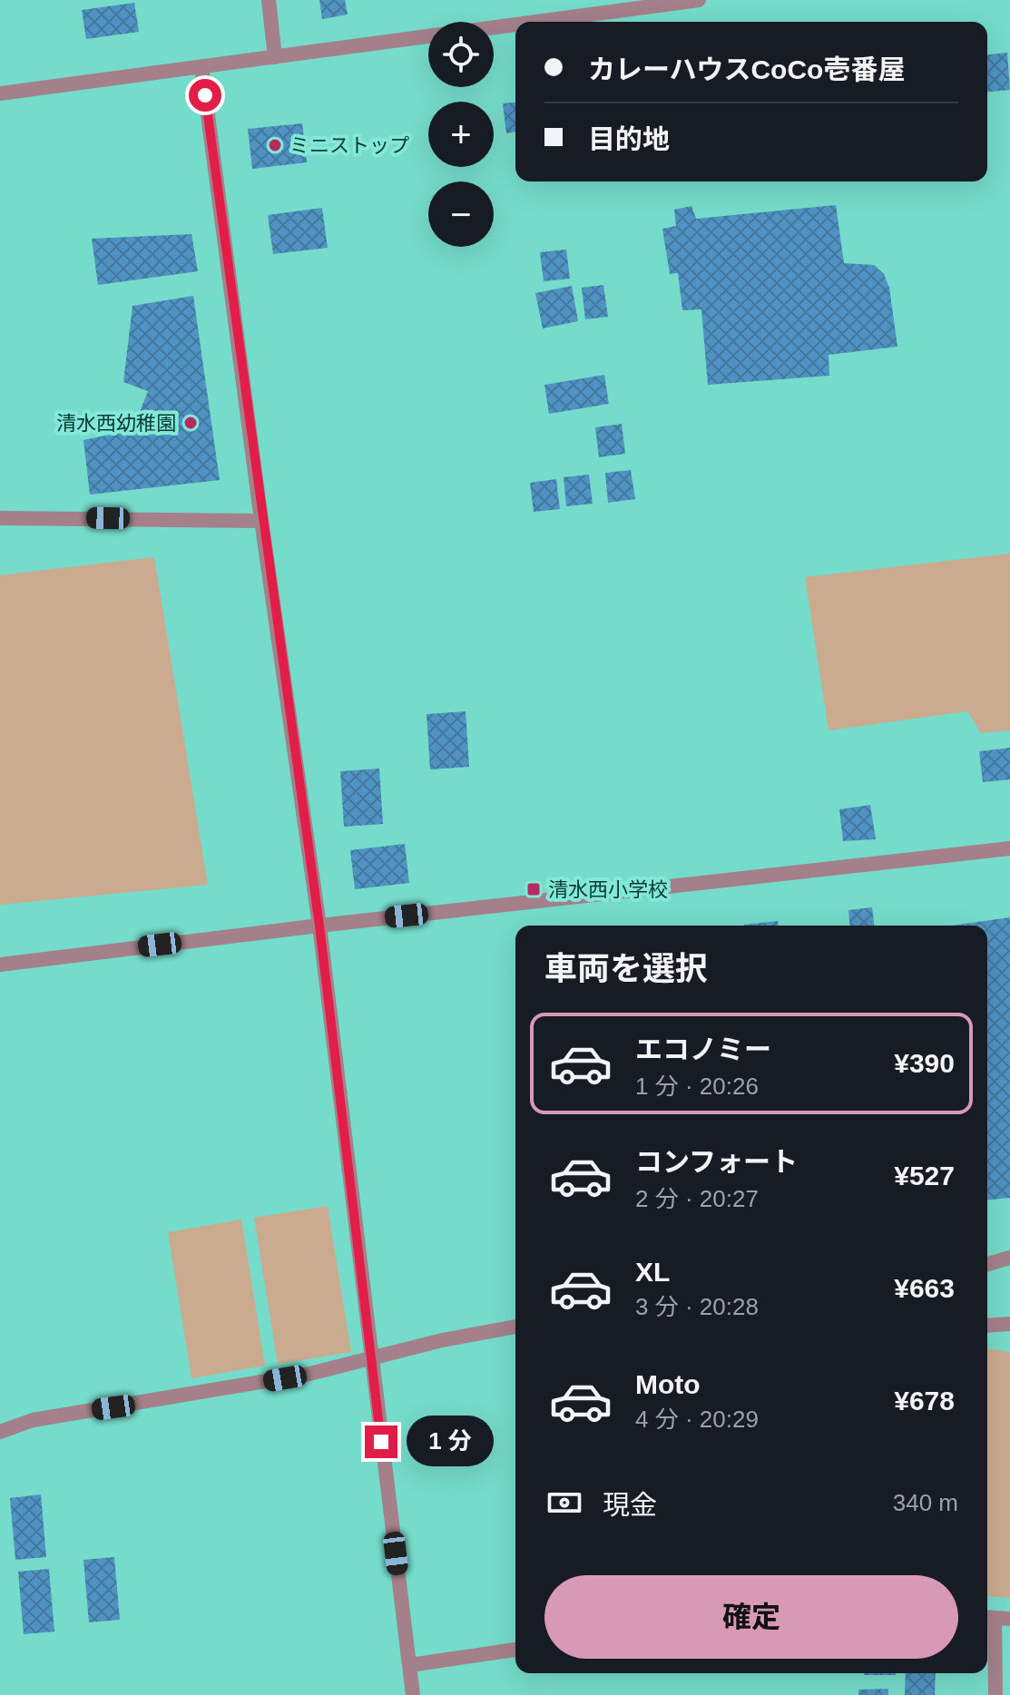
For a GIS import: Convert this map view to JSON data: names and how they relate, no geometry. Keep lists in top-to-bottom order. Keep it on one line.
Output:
{"places":{"other":["ミニストップ","清水西幼稚園"],"transit":["清水西小学校"]},"page":{"map_buttons":["+","−"],"banner":["カレーハウスCoCo壱番屋","目的地"],"heading":"車両を選択","list":[{"name":"エコノミー","note":"1 分 · 20:26","value":"¥390"},{"name":"コンフォート","note":"2 分 · 20:27","value":"¥527"},{"name":"XL","note":"3 分 · 20:28","value":"¥663"},{"name":"Moto","note":"4 分 · 20:29","value":"¥678"}],"bubble":"1 分","pay":["現金","340 m"],"buttons":"確定"}}
